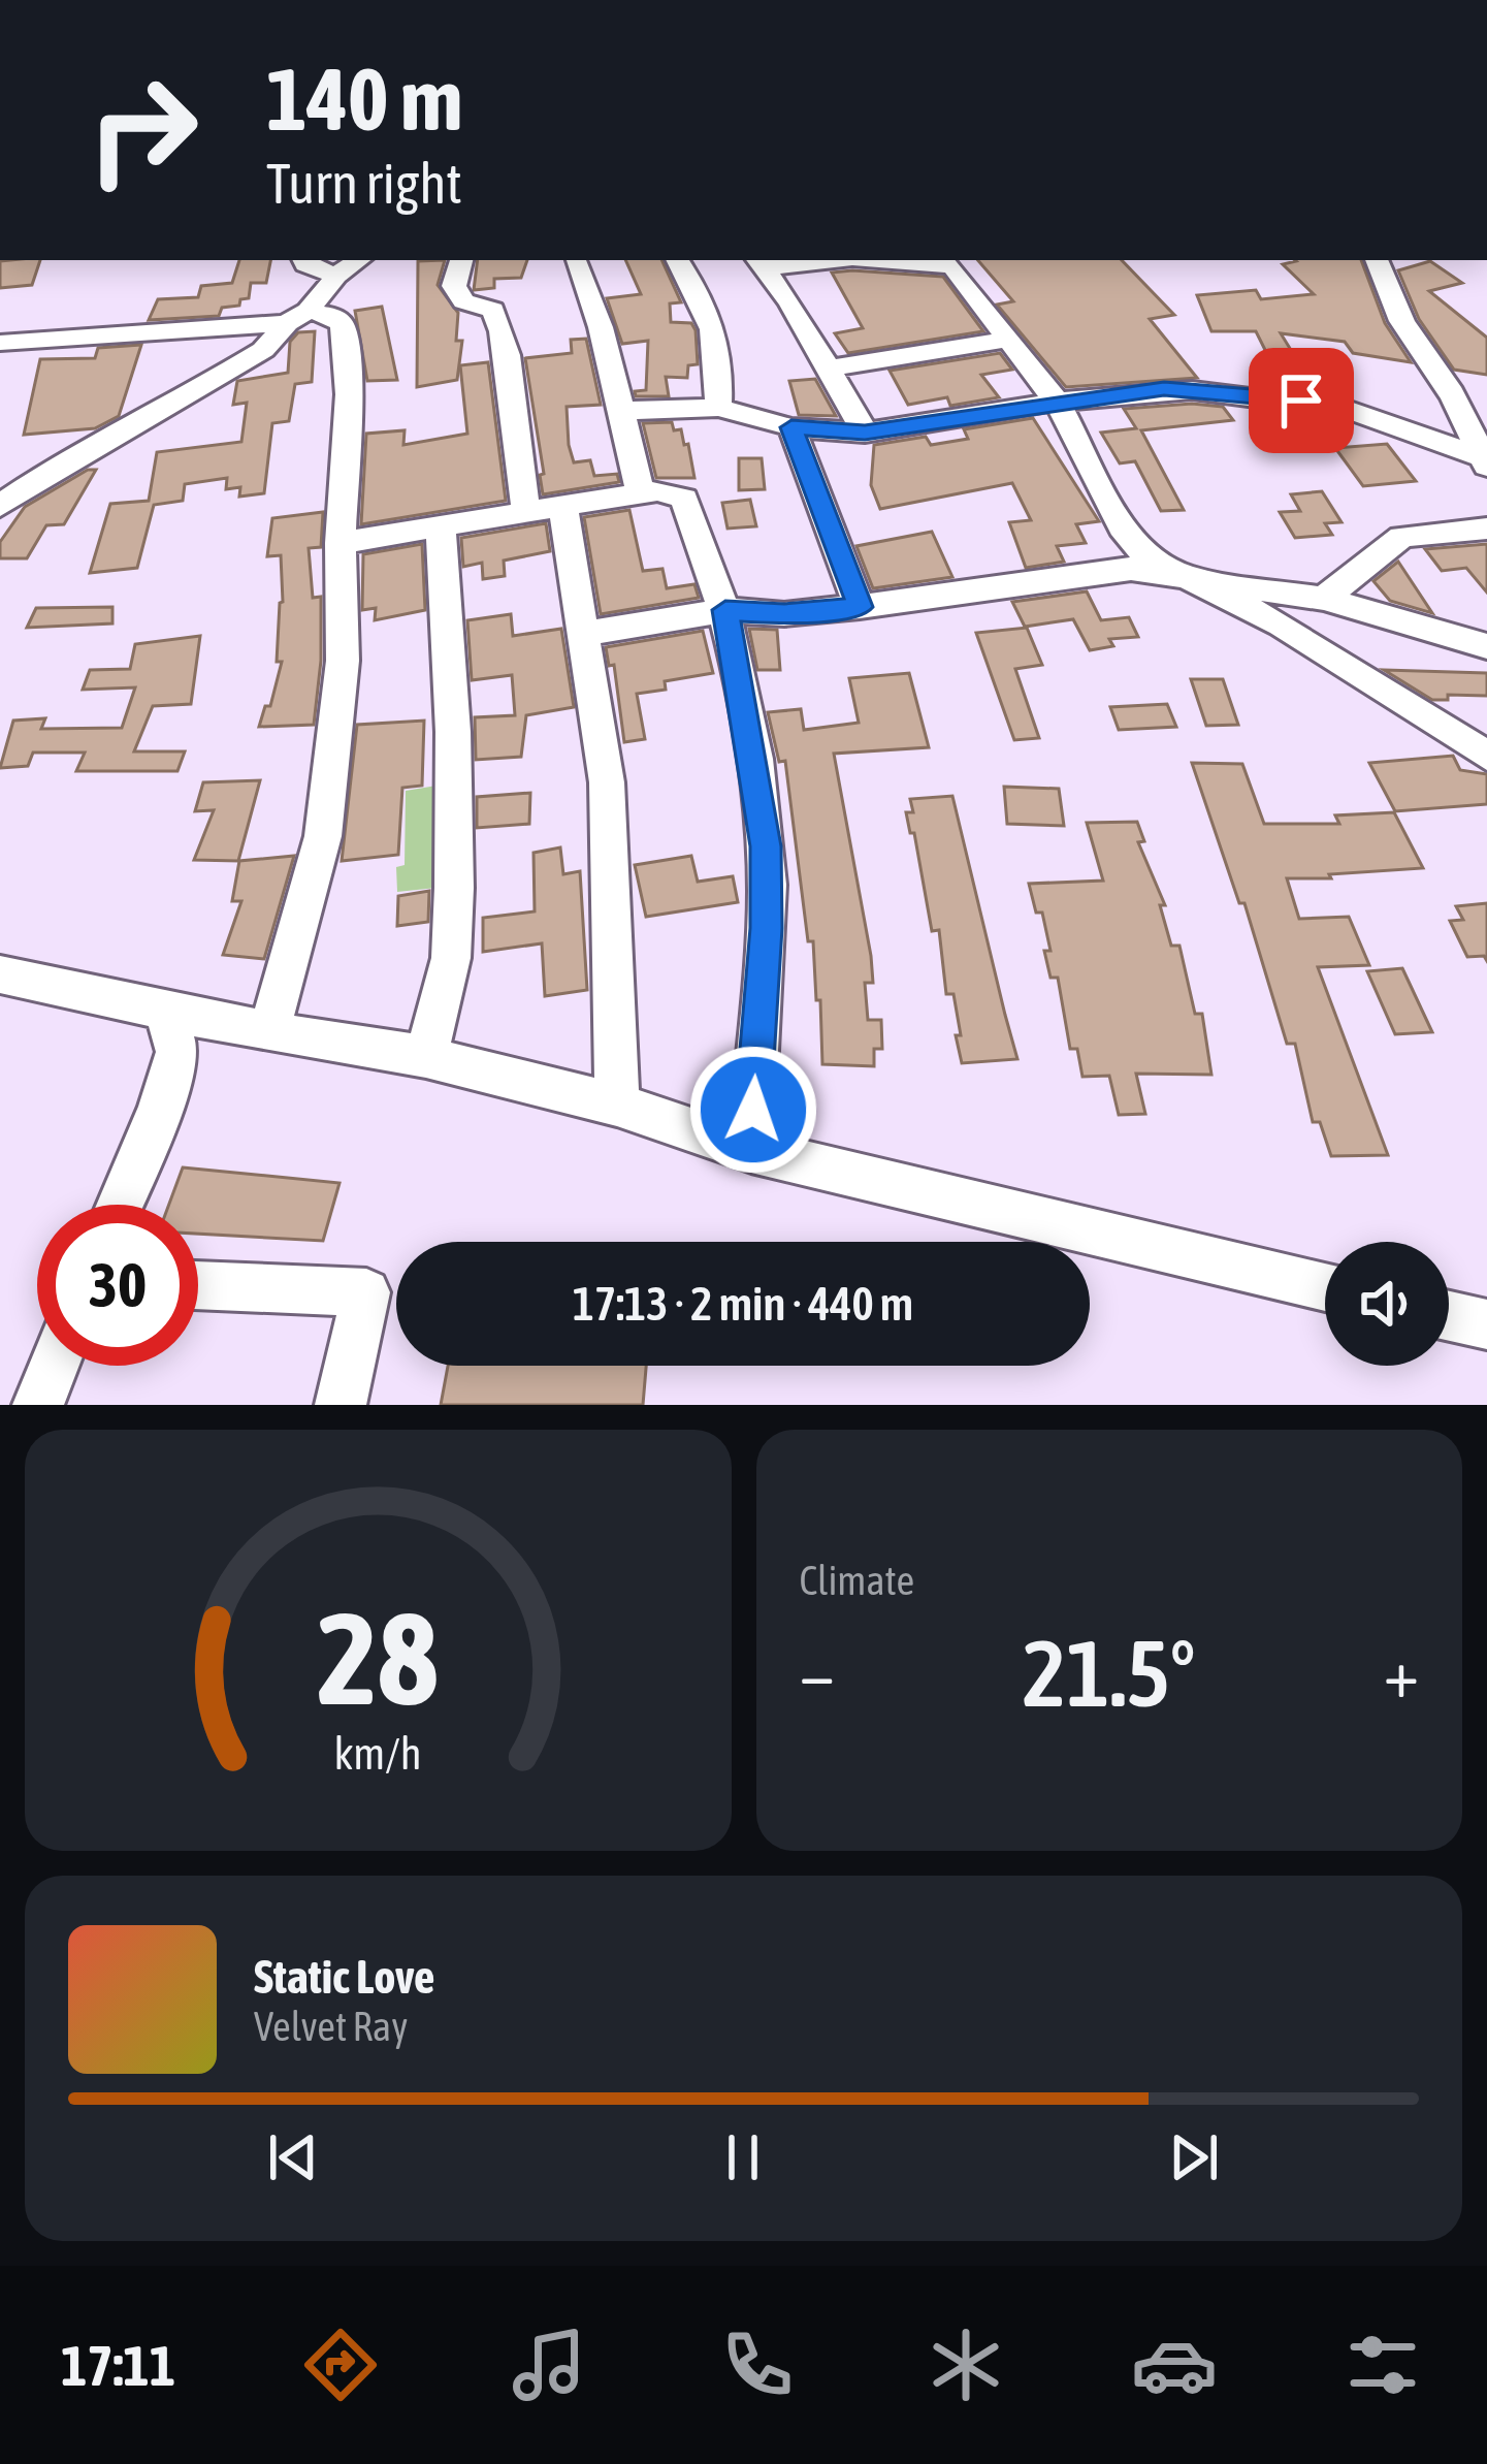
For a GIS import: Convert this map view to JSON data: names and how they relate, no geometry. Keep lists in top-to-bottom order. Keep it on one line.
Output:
{"page":{"turn":["140 m","Turn right"],"limit":"30","trip":"17:13 · 2 min · 440 m","tile":"Climate","heat":["−","21.5°","+"],"song":["Static Love","Velvet Ray"],"tabs":"17:11","gauge":["28","km/h"]}}
